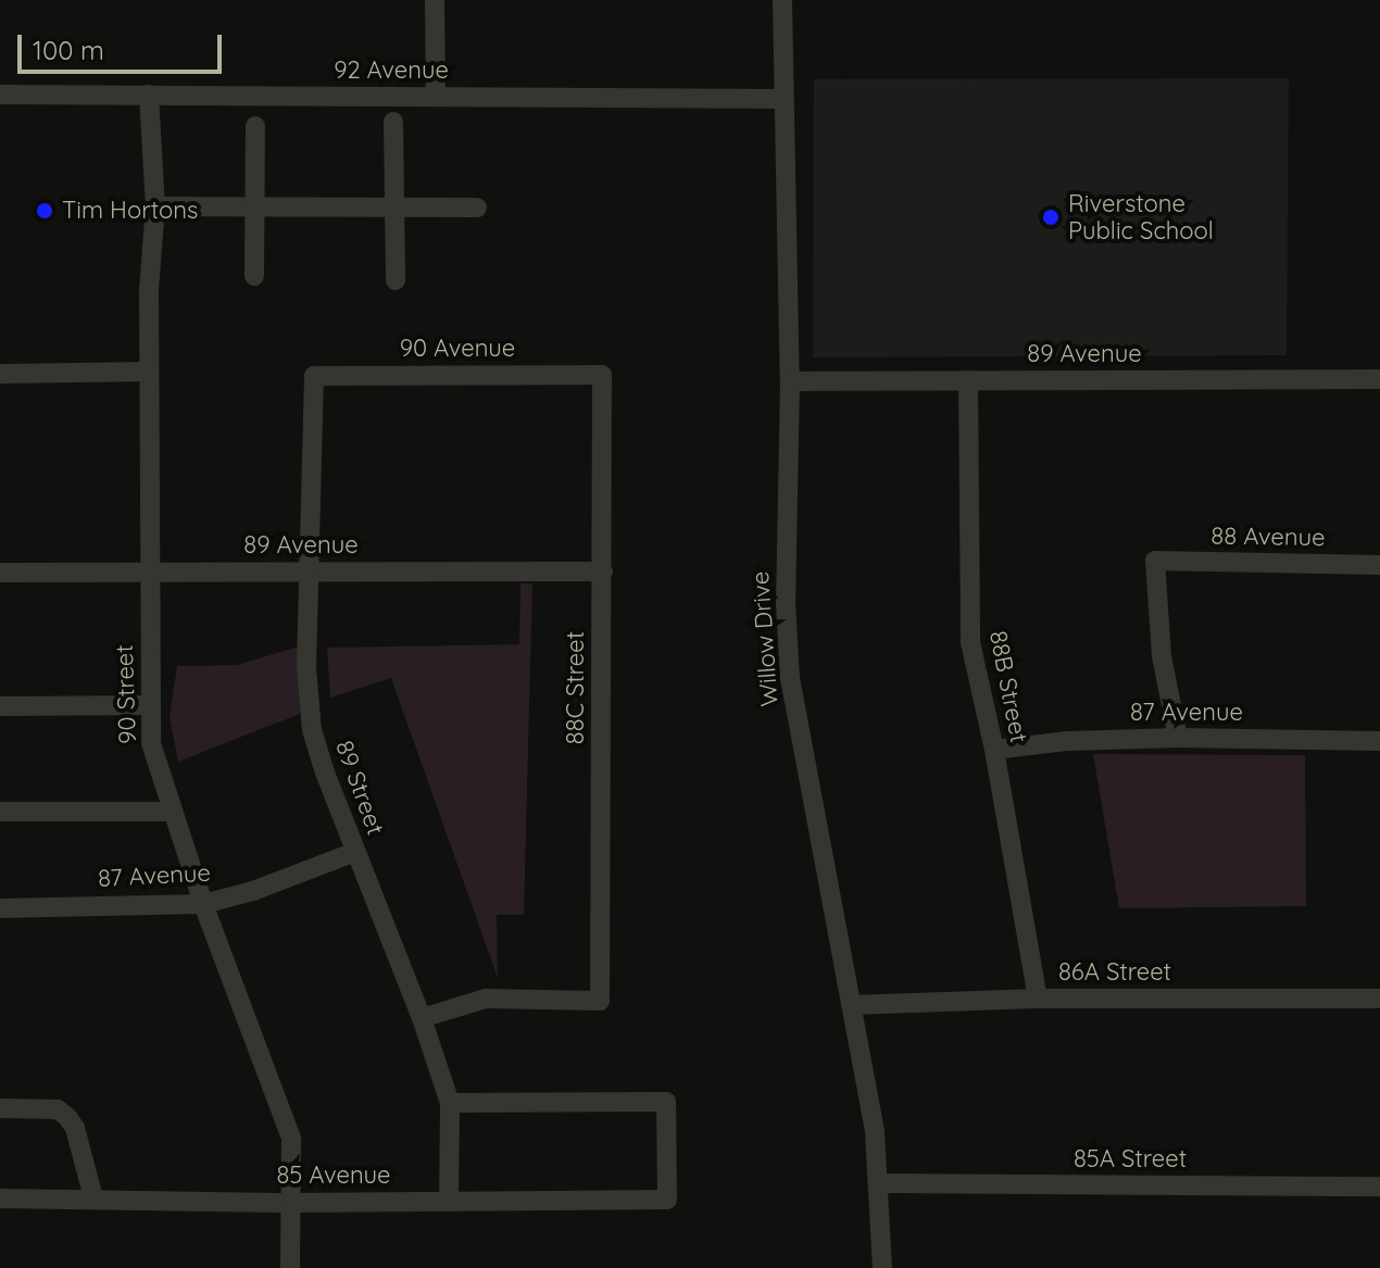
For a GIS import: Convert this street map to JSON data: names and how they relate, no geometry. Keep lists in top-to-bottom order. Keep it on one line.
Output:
{"streets":{"street":["92 Avenue","90 Avenue","89 Avenue","88 Avenue","Willow Drive","88B Street","88C Street","90 Street","87 Avenue","89 Street","86A Street","85A Street","85 Avenue"]},"crossings":[["92 Avenue","Willow Drive"],["92 Avenue","90 Street"],["90 Avenue","88C Street"],["90 Avenue","89 Street"],["89 Avenue","Willow Drive"],["89 Avenue","88B Street"],["89 Avenue","88C Street"],["89 Avenue","90 Street"],["89 Avenue","89 Street"],["88 Avenue","87 Avenue"],["Willow Drive","86A Street"],["Willow Drive","85A Street"],["88B Street","87 Avenue"],["88B Street","86A Street"],["88C Street","89 Street"],["90 Street","87 Avenue"],["90 Street","85 Avenue"],["87 Avenue","89 Street"],["89 Street","85 Avenue"]],"places":["Tim Hortons","Riverstone Public School"],"scale_bar":"100 m"}
